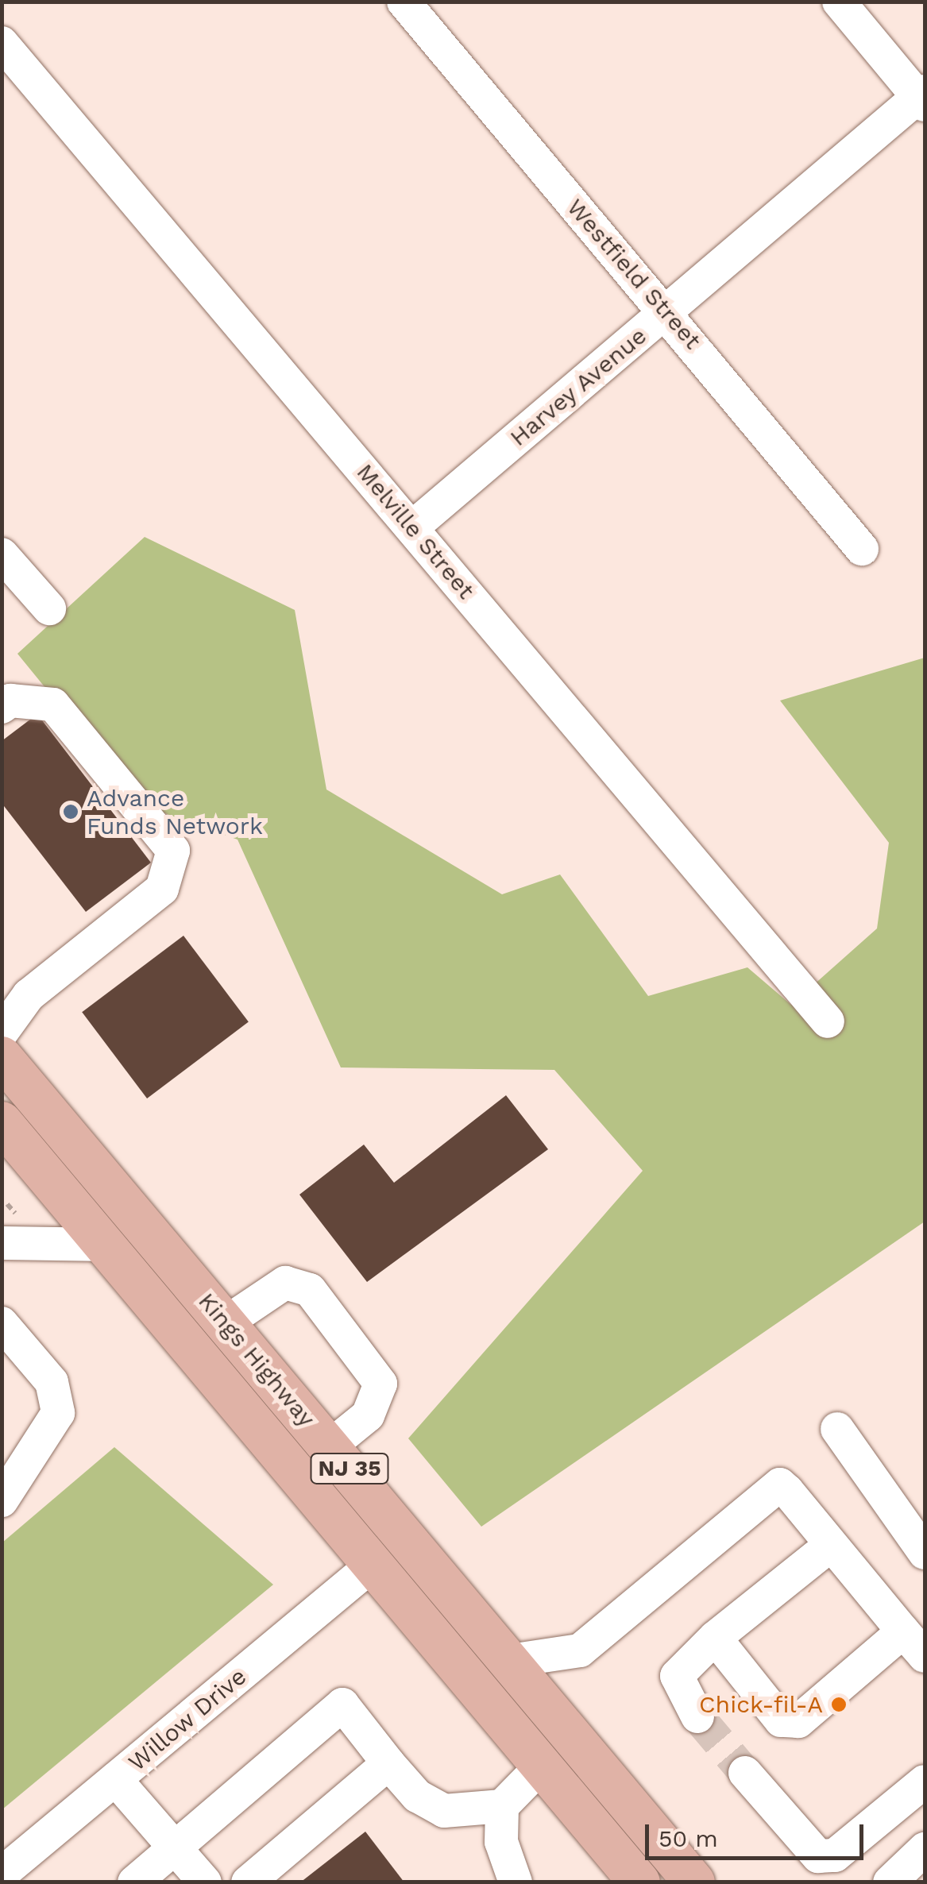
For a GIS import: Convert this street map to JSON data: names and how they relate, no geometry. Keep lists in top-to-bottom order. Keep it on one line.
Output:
{"streets":{"main road":["Kings Highway","NJ 35"],"street":["Westfield Street","Harvey Avenue","Melville Street","Willow Drive"]},"crossings":[["Westfield Street","Harvey Avenue"],["Harvey Avenue","Melville Street"],["Kings Highway","Willow Drive"]],"places":["Advance Funds Network","Chick-fil-A"],"scale_bar":"50 m"}
